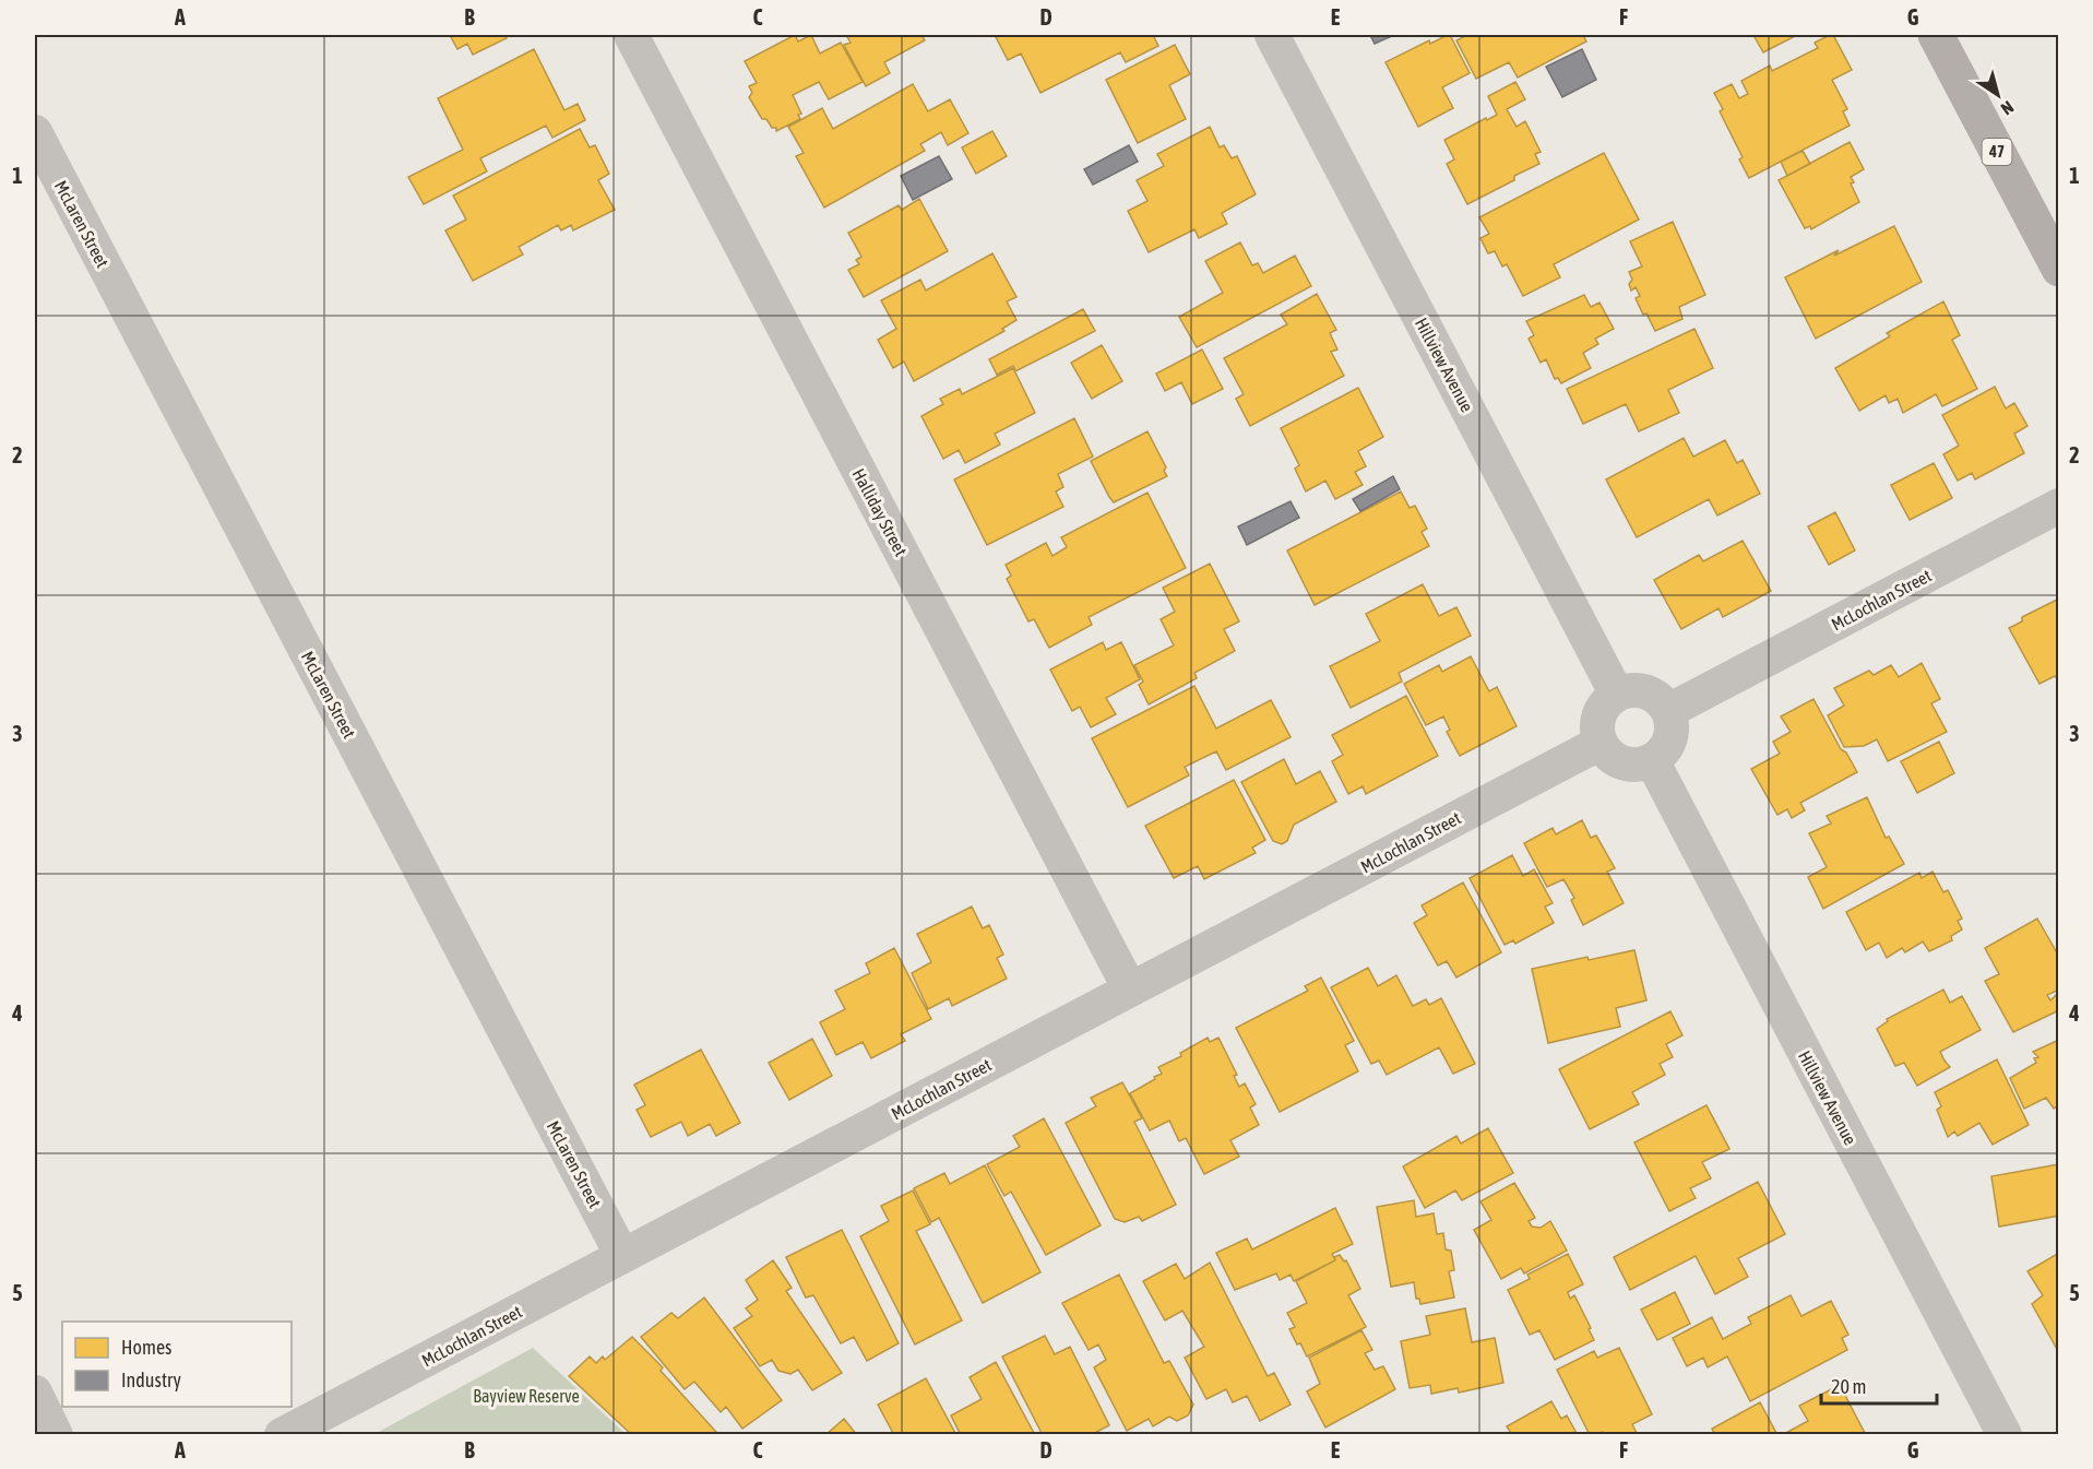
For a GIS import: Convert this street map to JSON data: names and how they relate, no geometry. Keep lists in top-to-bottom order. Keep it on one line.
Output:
{"streets":{"main road":["47"],"street":["McLaren Street","Hillview Avenue","Halliday Street","McLochlan Street"]},"crossings":[["McLaren Street","McLochlan Street"],["Hillview Avenue","McLochlan Street"],["Halliday Street","McLochlan Street"]],"parks":["Bayview Reserve"],"legend":["Homes","Industry"],"scale_bar":"20 m","north":"bottom right","grid":{"columns":["A","B","C","D","E","F","G"],"rows":["1","2","3","4","5"]}}
